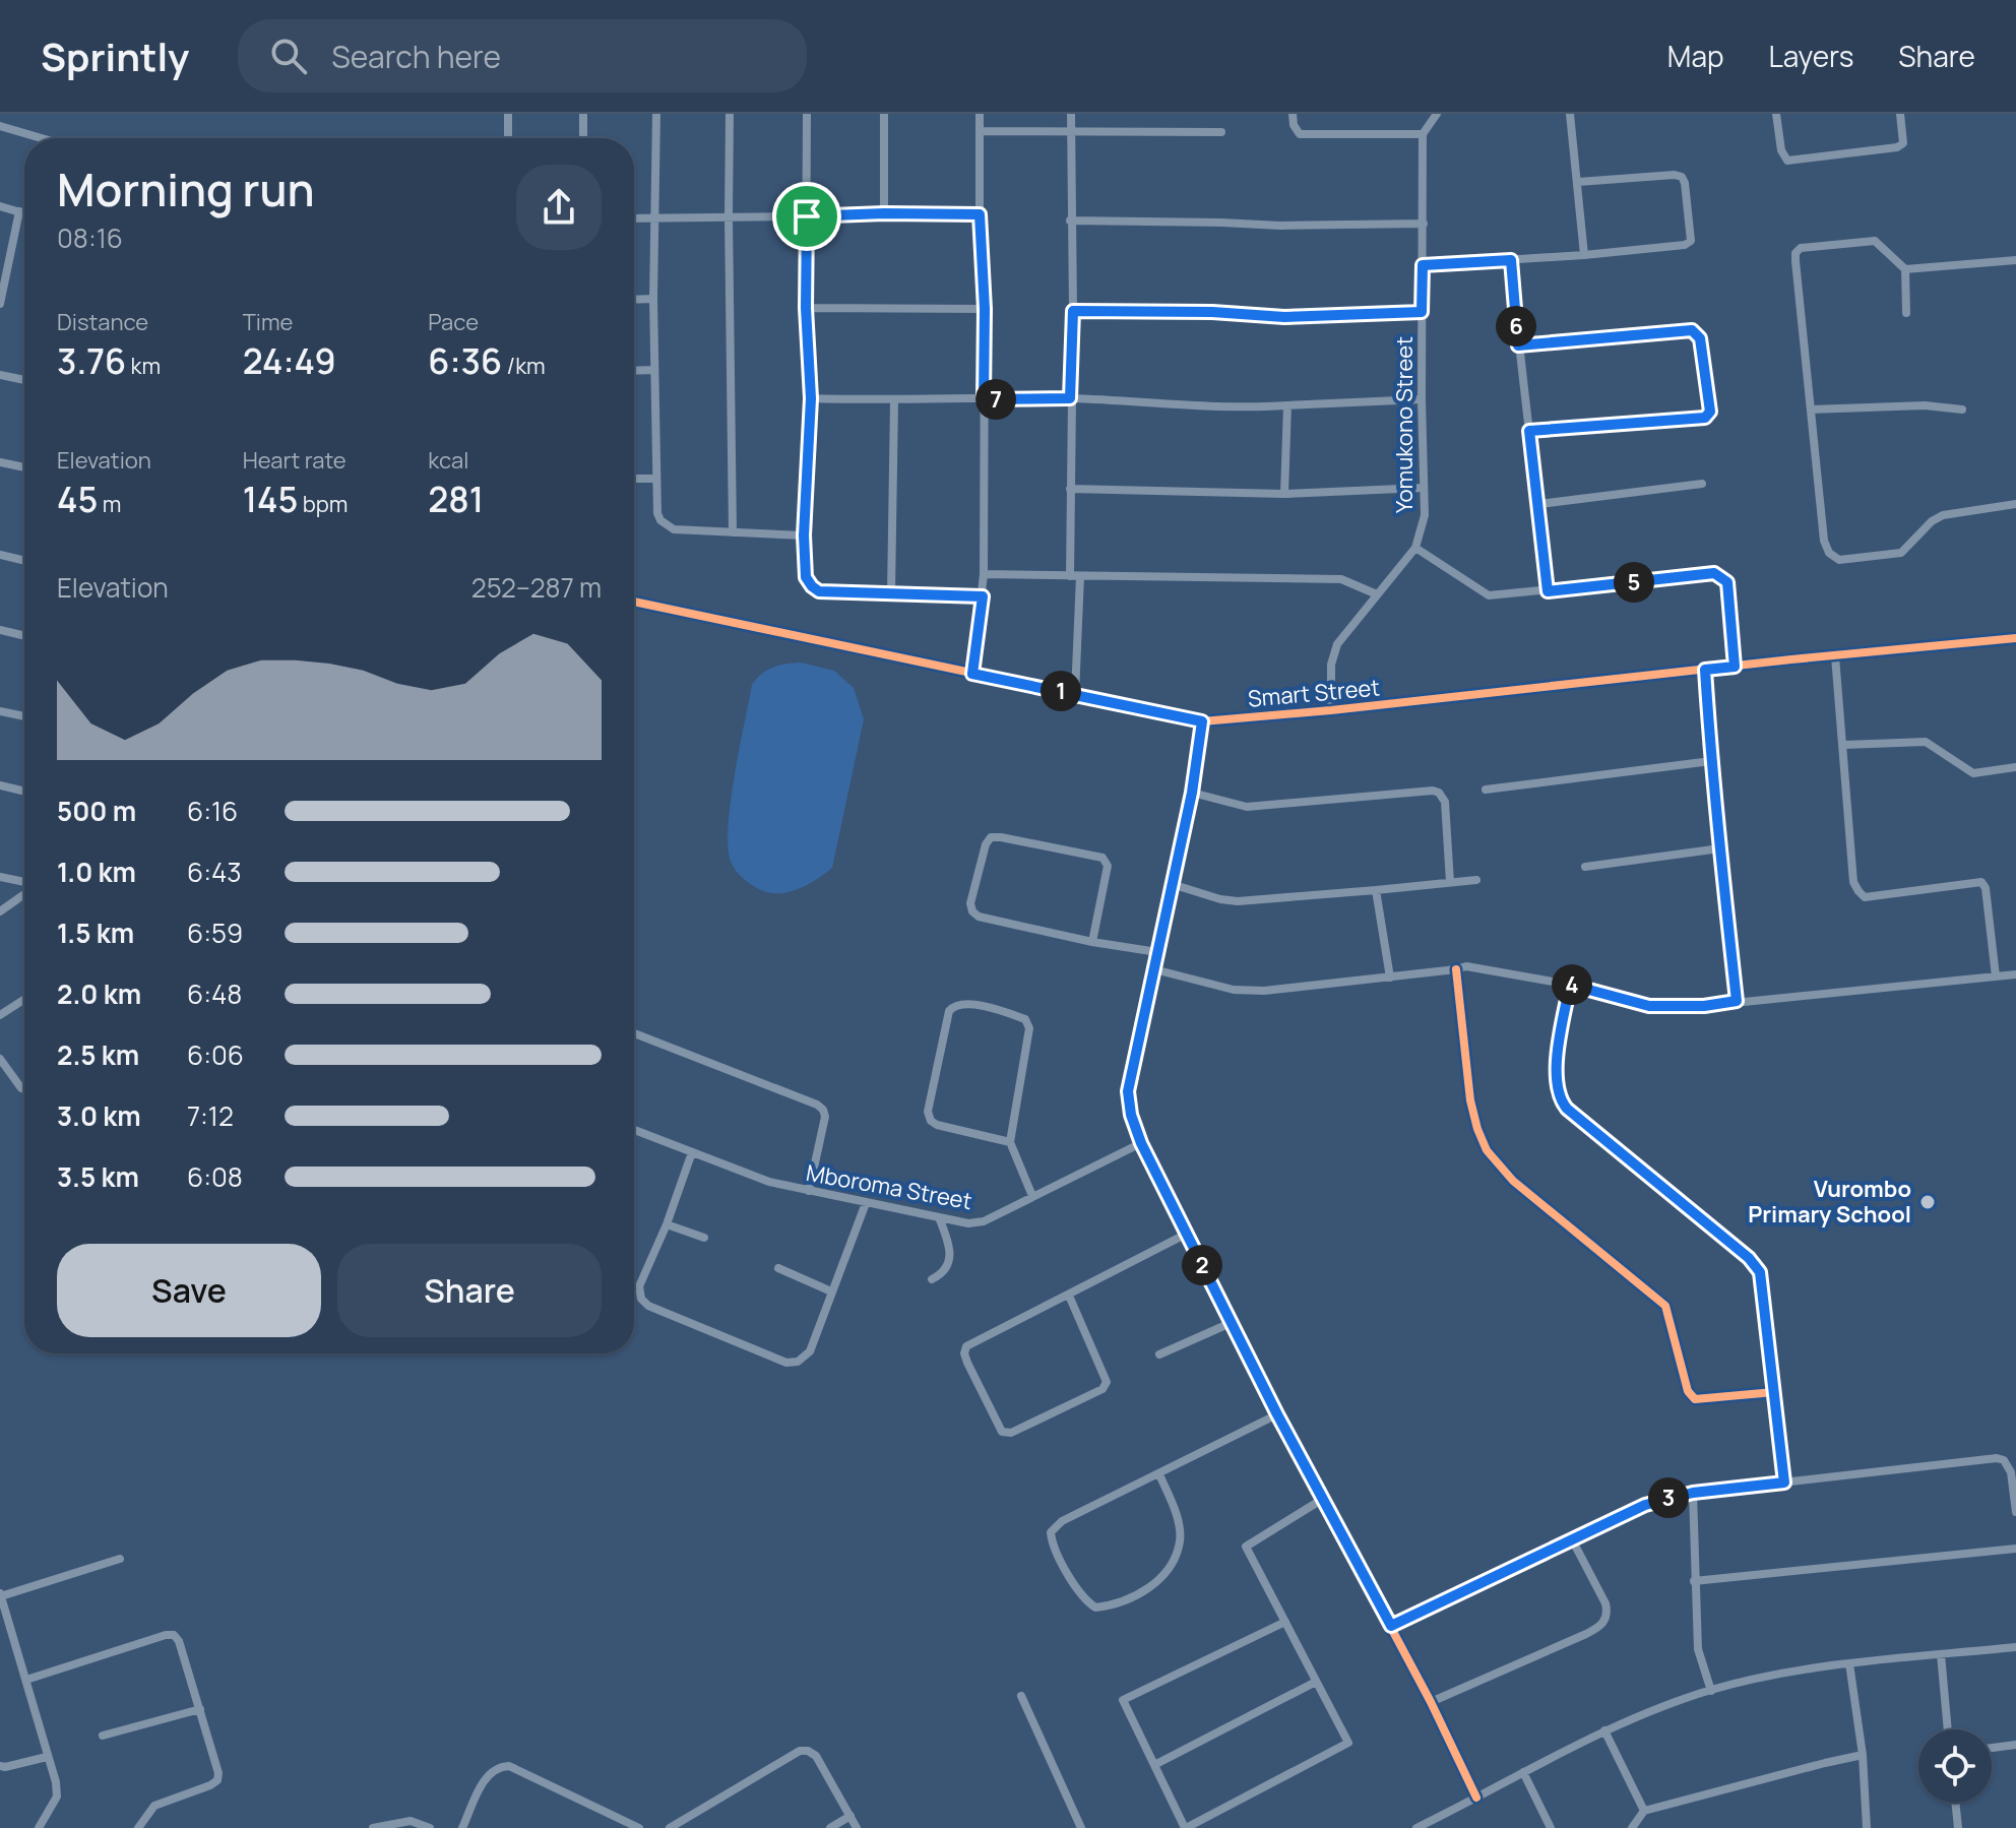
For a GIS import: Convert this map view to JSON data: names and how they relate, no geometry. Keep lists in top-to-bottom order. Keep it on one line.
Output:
{"streets":{"street":["Yomukono Street","Smart Street","Mboroma Street"]},"crossings":[["Yomukono Street","Smart Street"]],"places":["Vurombo Primary School"],"page":{"header":"Sprintly","search":"Search here","nav":["Map","Layers","Share"],"heading":["Morning run","08:16"],"stats":[["Distance","3.76 km"],["Time","24:49"],["Pace","6:36 /km"],["Elevation","45 m"],["Heart rate","145 bpm"],["kcal","281"]],"pins":["6","7","5","1","4","2","3"],"chart":["Elevation","252–287 m"],"list":[{"name":"500 m","note":"6:16"},{"name":"1.0 km","note":"6:43"},{"name":"1.5 km","note":"6:59"},{"name":"2.0 km","note":"6:48"},{"name":"2.5 km","note":"6:06"},{"name":"3.0 km","note":"7:12"},{"name":"3.5 km","note":"6:08"}],"buttons":["Save","Share"]}}
